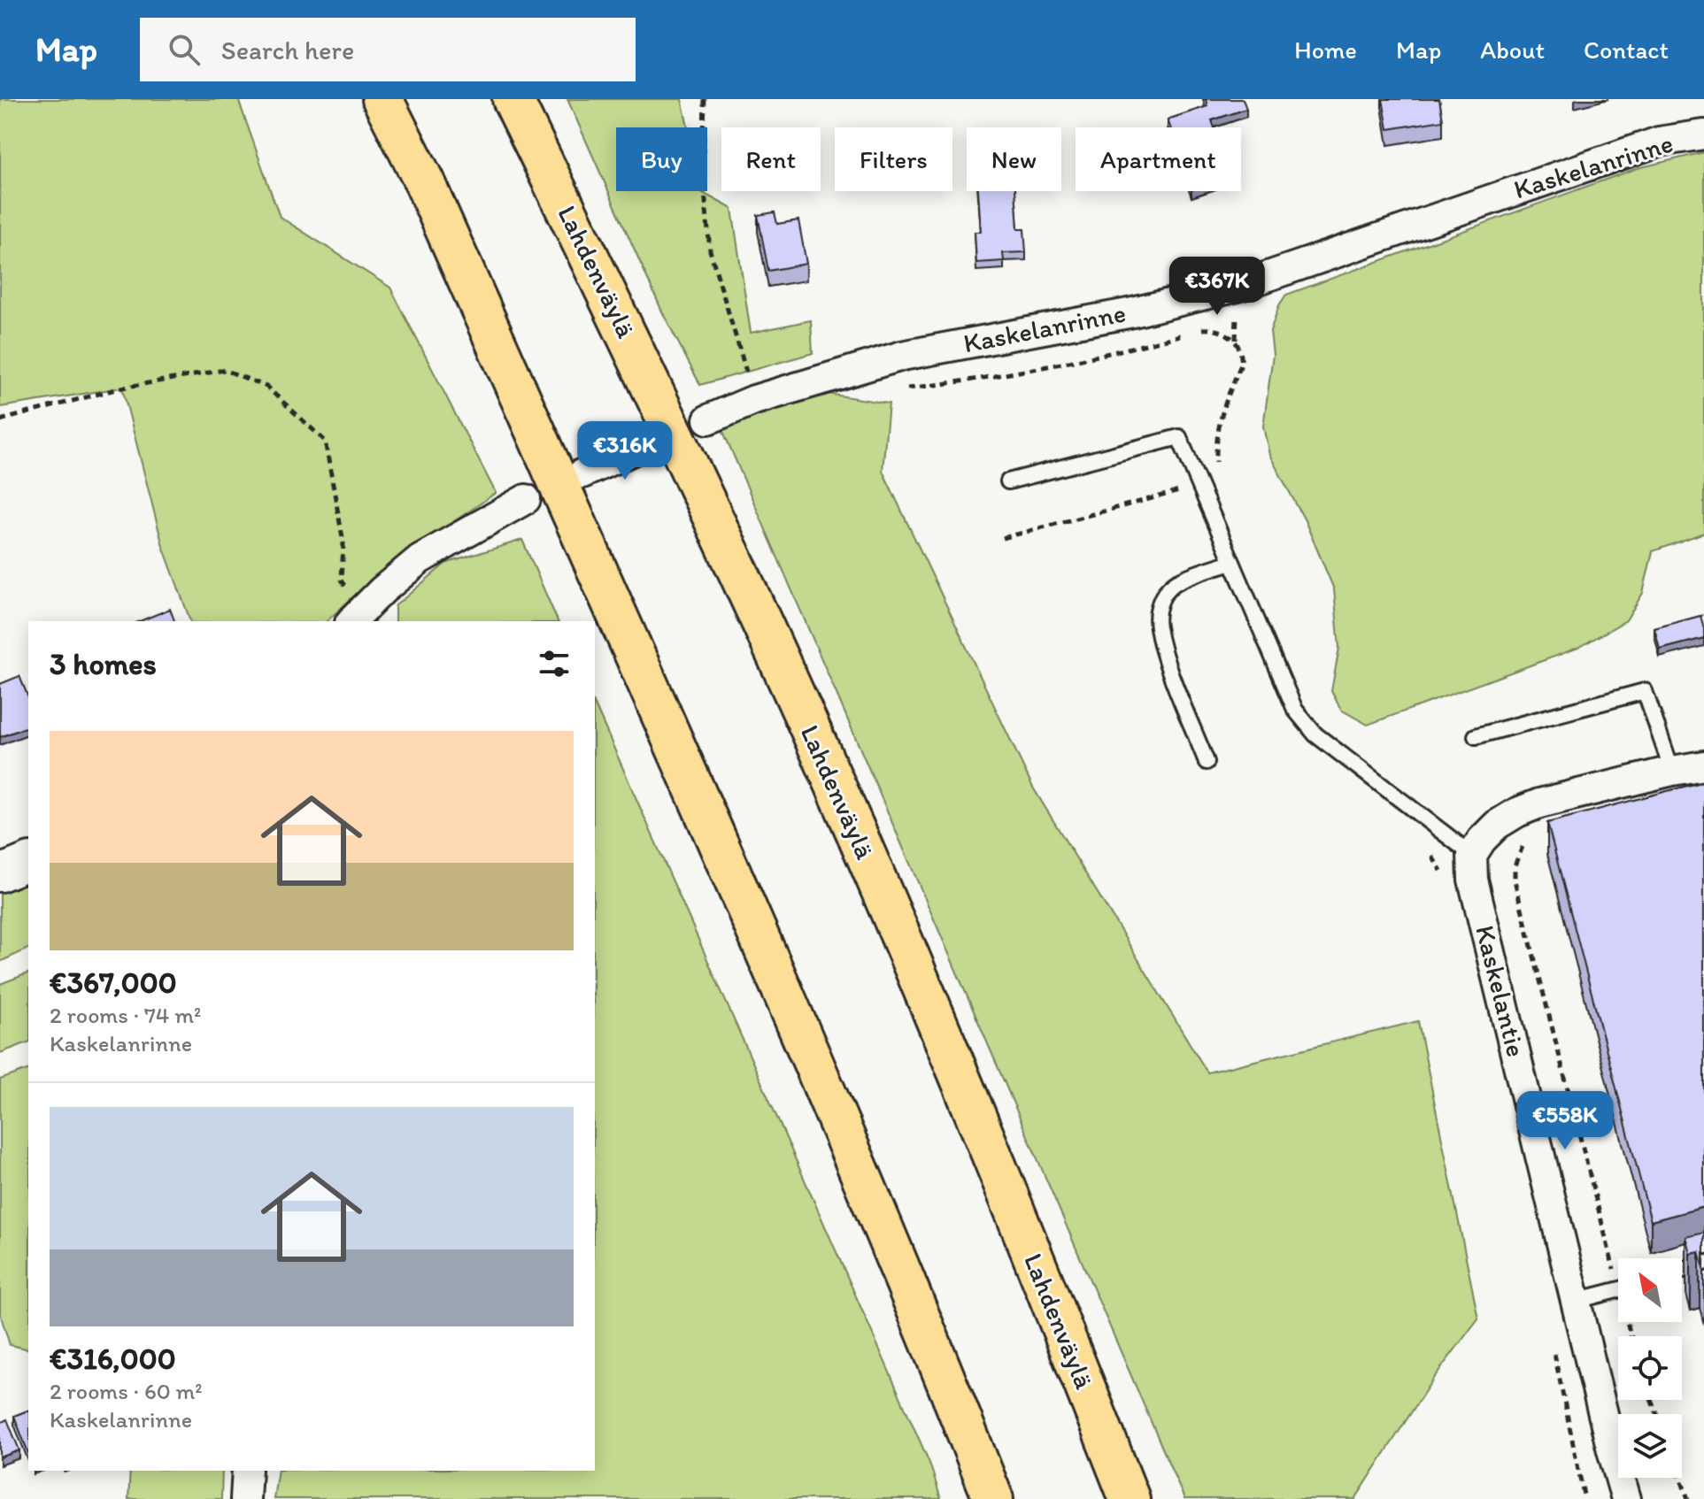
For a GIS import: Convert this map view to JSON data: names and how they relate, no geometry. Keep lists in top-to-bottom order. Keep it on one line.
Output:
{"streets":{"highway":["Lahdenväylä"],"street":["Kaskelanrinne","Kaskelantie"]},"north":"top left","page":{"header":"Map","search":"Search here","nav":["Home","Map","About","Contact"],"chip":["Buy","Rent","Filters","New","Apartment"],"price":["€367K","€316K","€558K"],"heading":"3 homes","list":[{"name":"€367,000","note":"2 rooms · 74 m² · Kaskelanrinne"},{"name":"€316,000","note":"2 rooms · 60 m² · Kaskelanrinne"}]}}
